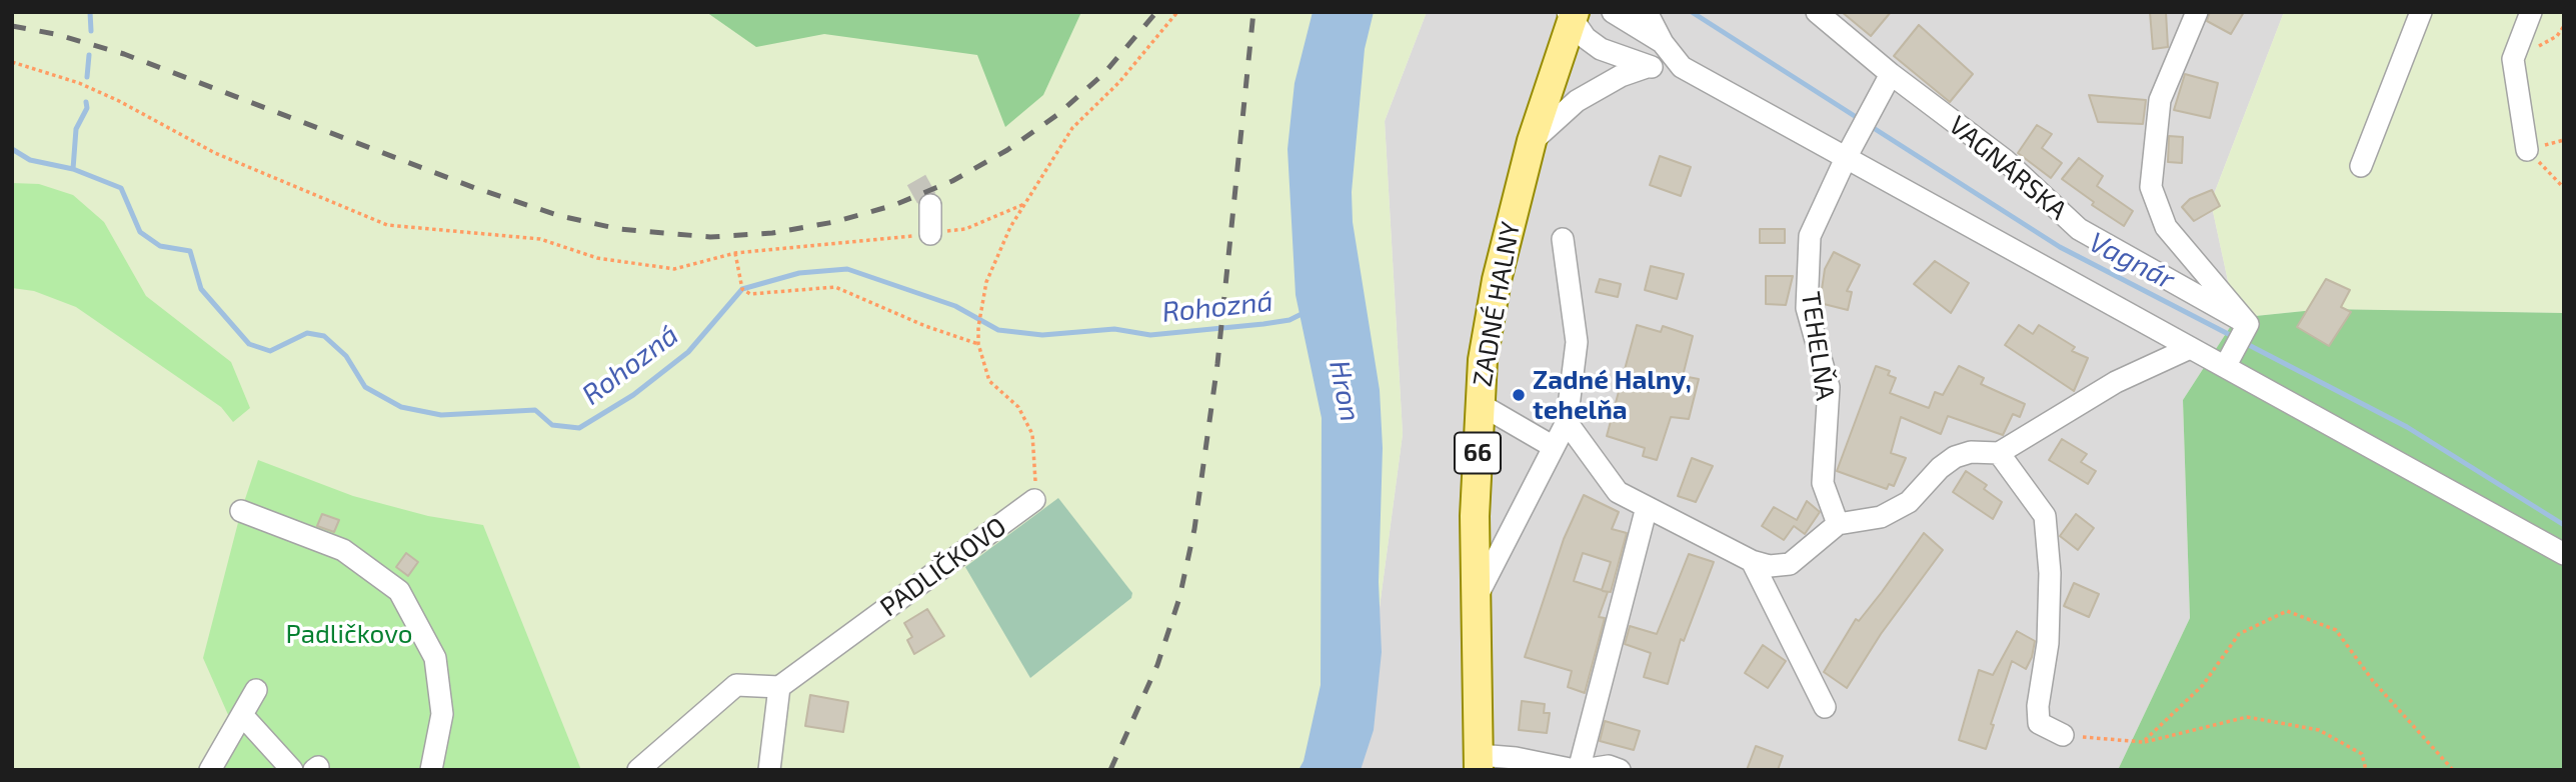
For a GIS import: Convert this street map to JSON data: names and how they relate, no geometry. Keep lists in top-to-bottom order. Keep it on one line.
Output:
{"streets":{"main road":["ZADNÉ HALNY","66"],"street":["VAGNÁRSKA","TEHELŇA","PADLIČKOVO"]},"crossings":[["VAGNÁRSKA","TEHELŇA"]],"water":["Vagnár","Rohozná","Hron"],"parks":["Padličkovo"],"places":["Zadné Halny, tehelňa"]}
